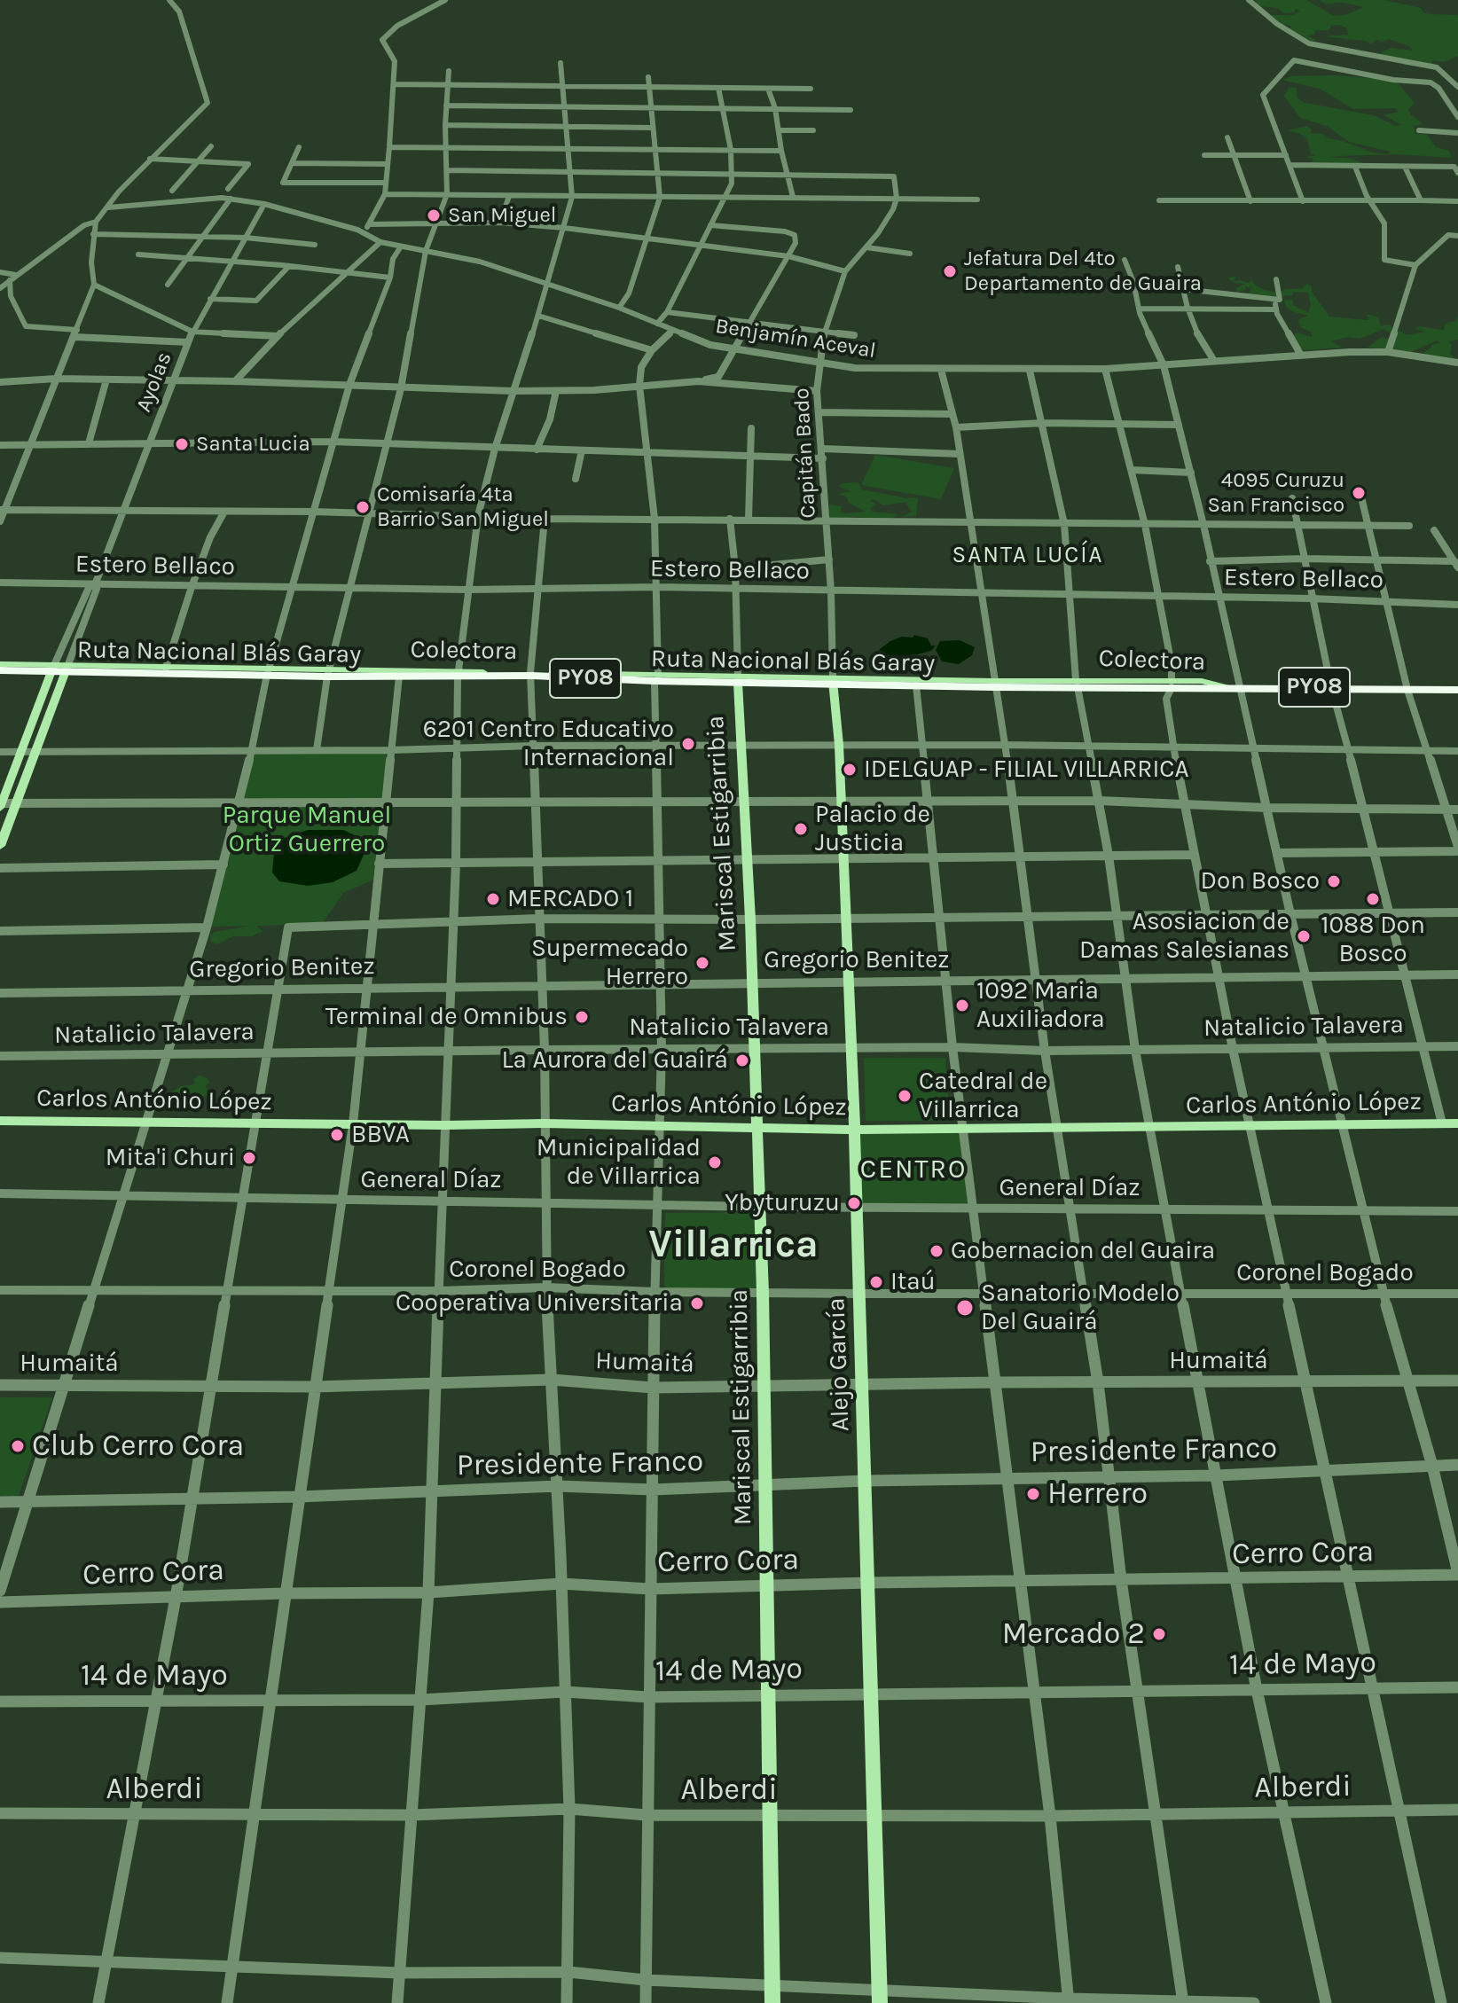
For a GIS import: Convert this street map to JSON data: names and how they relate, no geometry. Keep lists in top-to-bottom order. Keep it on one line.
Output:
{"streets":{"highway":["Ruta Nacional Blás Garay","PY08"],"main road":["Colectora","Mariscal Estigarribia","Carlos António López","Alejo García"],"street":["Benjamín Aceval","Ayolas","Capitán Bado","Estero Bellaco","Gregorio Benitez","Natalicio Talavera","General Díaz","Coronel Bogado","Humaitá","Presidente Franco","Cerro Cora","14 de Mayo","Alberdi"]},"crossings":[["Benjamín Aceval","Ayolas"],["Benjamín Aceval","Capitán Bado"],["Ayolas","Estero Bellaco"],["Capitán Bado","Estero Bellaco"],["Capitán Bado","Ruta Nacional Blás Garay"],["Capitán Bado","Alejo García"],["Colectora","Ruta Nacional Blás Garay"],["Ruta Nacional Blás Garay","Mariscal Estigarribia"],["Ruta Nacional Blás Garay","Alejo García"],["Mariscal Estigarribia","Gregorio Benitez"],["Mariscal Estigarribia","Natalicio Talavera"],["Mariscal Estigarribia","Carlos António López"],["Mariscal Estigarribia","General Díaz"],["Mariscal Estigarribia","Coronel Bogado"],["Mariscal Estigarribia","Humaitá"],["Mariscal Estigarribia","Presidente Franco"],["Mariscal Estigarribia","Cerro Cora"],["Mariscal Estigarribia","14 de Mayo"],["Mariscal Estigarribia","Alberdi"],["Gregorio Benitez","Alejo García"],["Natalicio Talavera","Alejo García"],["Carlos António López","Alejo García"],["General Díaz","Alejo García"],["Coronel Bogado","Alejo García"],["Humaitá","Alejo García"],["Alejo García","Presidente Franco"],["Alejo García","Cerro Cora"],["Alejo García","14 de Mayo"],["Alejo García","Alberdi"]],"districts":["SANTA LUCÍA","CENTRO","Villarrica"],"parks":["Parque Manuel Ortiz Guerrero"],"places":["San Miguel","Jefatura Del 4to Departamento de Guaira","Santa Lucia","4095 Curuzu San Francisco","Comisaría 4ta Barrio San Miguel","6201 Centro Educativo Internacional","IDELGUAP - FILIAL VILLARRICA","Palacio de Justicia","Don Bosco","MERCADO 1","1088 Don Bosco","Asosiacion de Damas Salesianas","Supermecado Herrero","1092 Maria Auxiliadora","Terminal de Omnibus","La Aurora del Guairá","Catedral de Villarrica","BBVA","Mita'i Churi","Municipalidad de Villarrica","Ybyturuzu","Gobernacion del Guaira","Itaú","Cooperativa Universitaria","Sanatorio Modelo Del Guairá","Club Cerro Cora","Herrero","Mercado 2"]}
